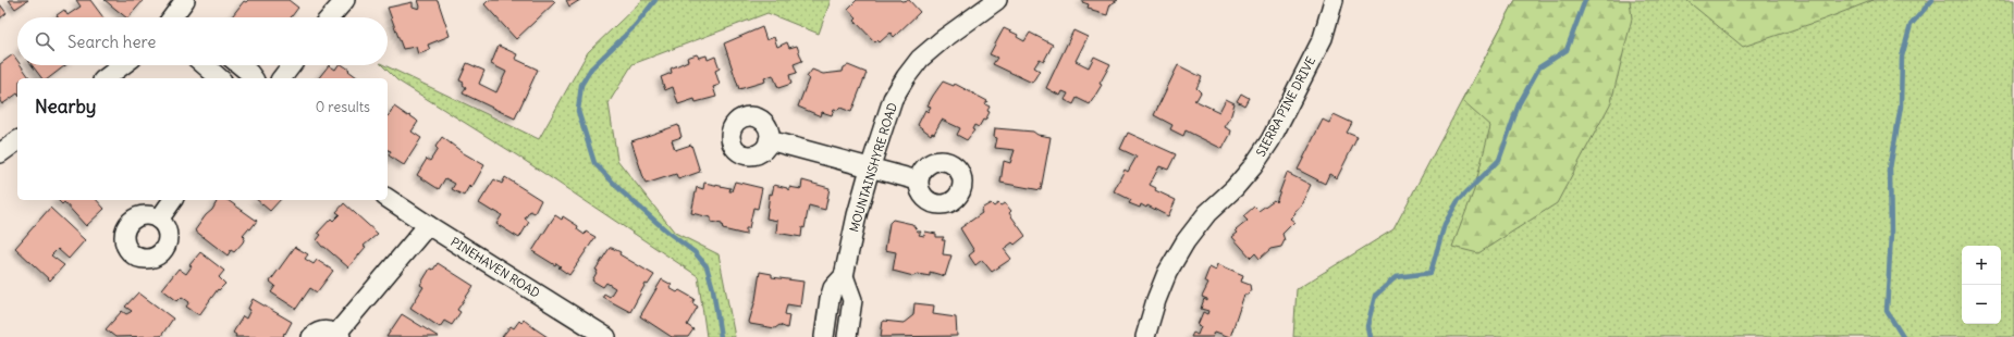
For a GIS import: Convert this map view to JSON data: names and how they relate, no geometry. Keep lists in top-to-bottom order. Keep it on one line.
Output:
{"streets":{"street":["SIERRA PINE DRIVE","MOUNTAINSHYRE ROAD","PINEHAVEN ROAD"]},"page":{"search":"Search here","heading":["Nearby","0 results"],"map_buttons":["+","−"]}}
